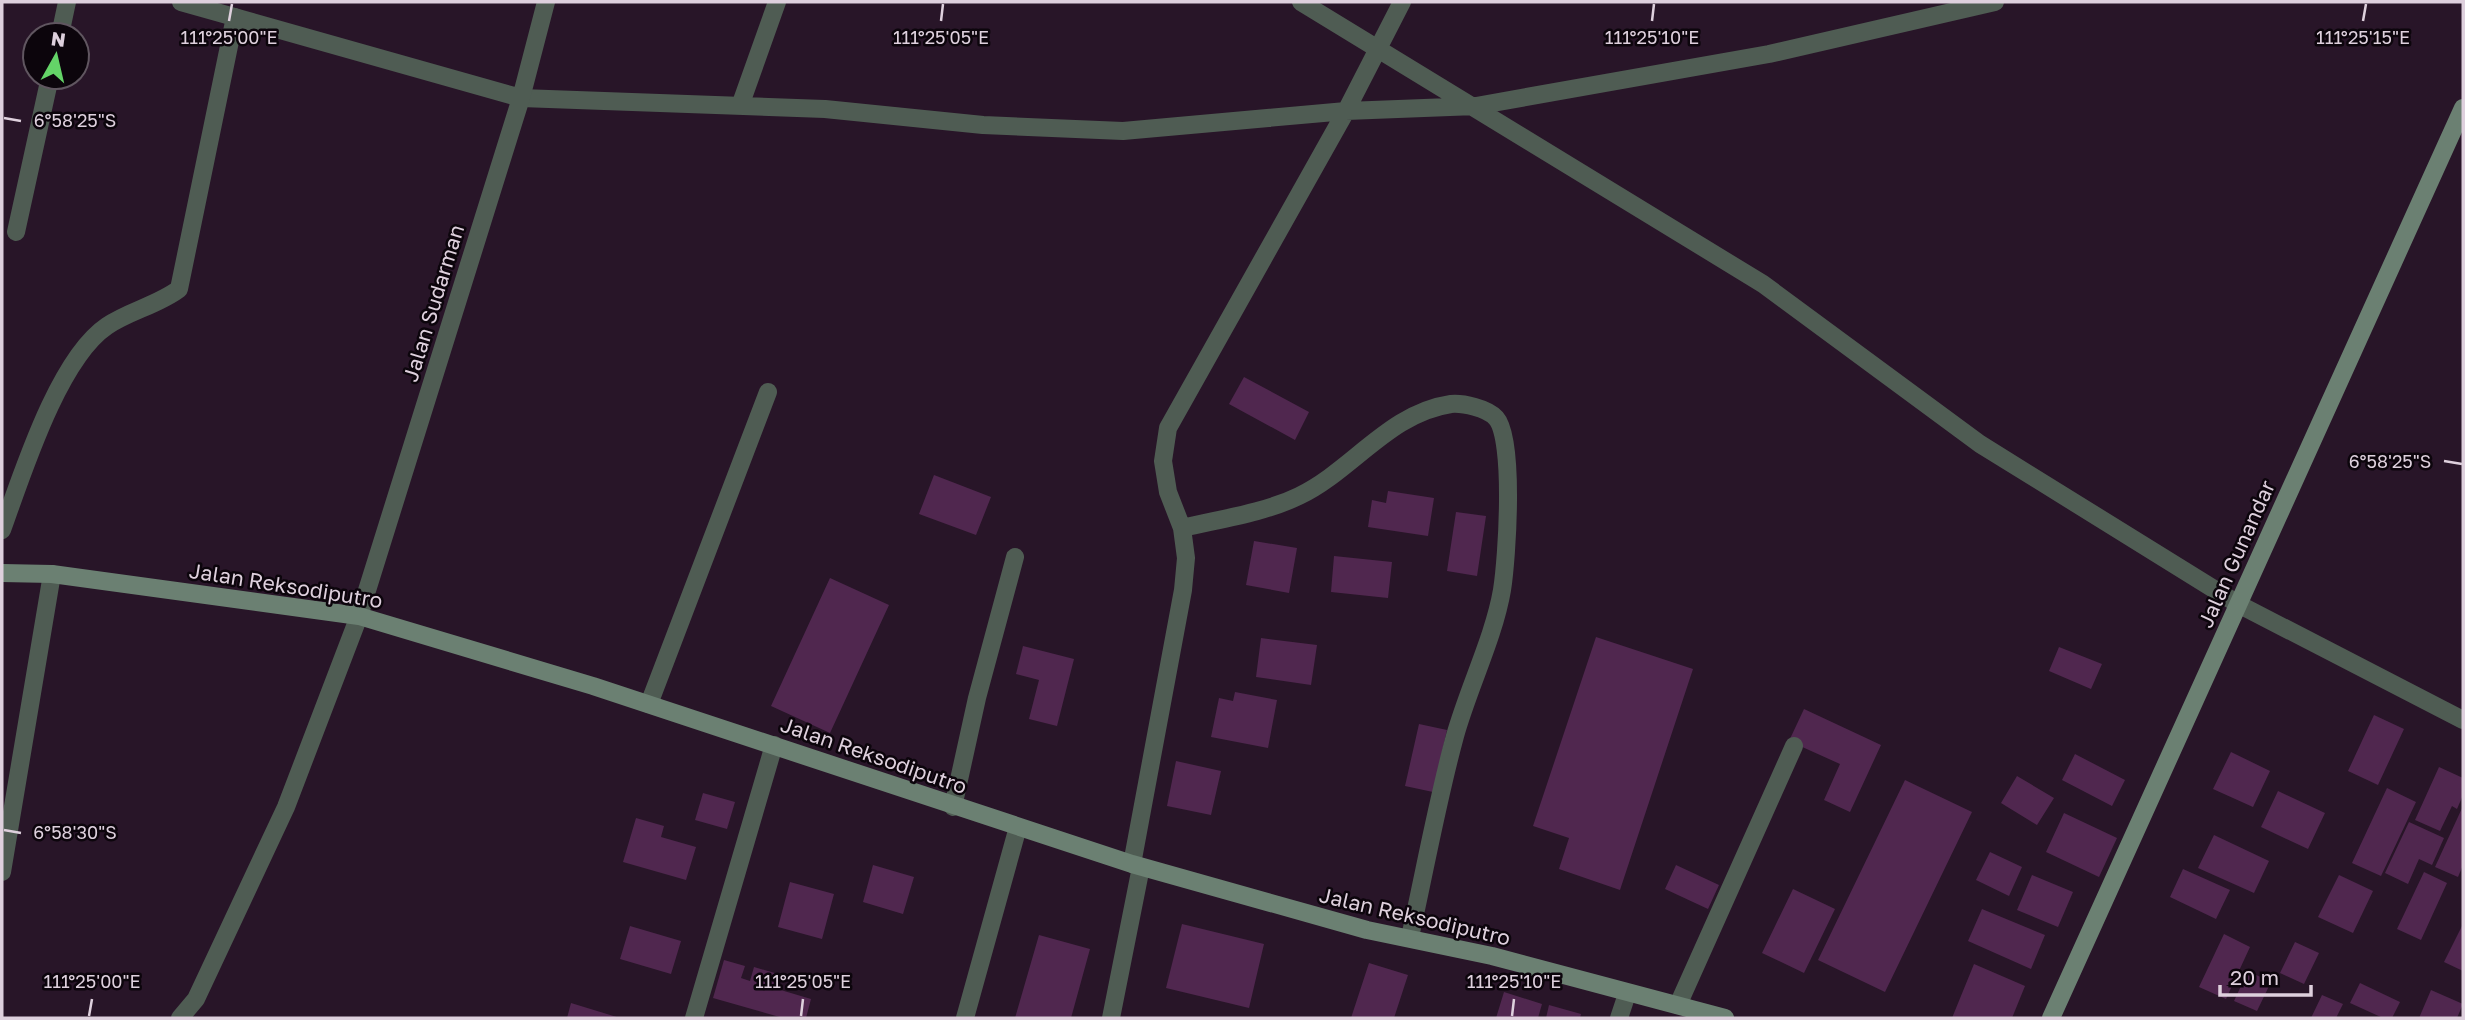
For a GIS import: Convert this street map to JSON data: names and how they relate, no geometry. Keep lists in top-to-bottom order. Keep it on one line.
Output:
{"streets":{"main road":["Jalan Gunandar","Jalan Reksodiputro"],"street":["Jalan Sudarman"]},"crossings":[["Jalan Sudarman","Jalan Reksodiputro"]],"scale_bar":"20 m","north":"top","coordinates":["111°25'00\"E","111°25'05\"E","111°25'10\"E","111°25'15\"E","6°58'25\"S","6°58'30\"S"]}
